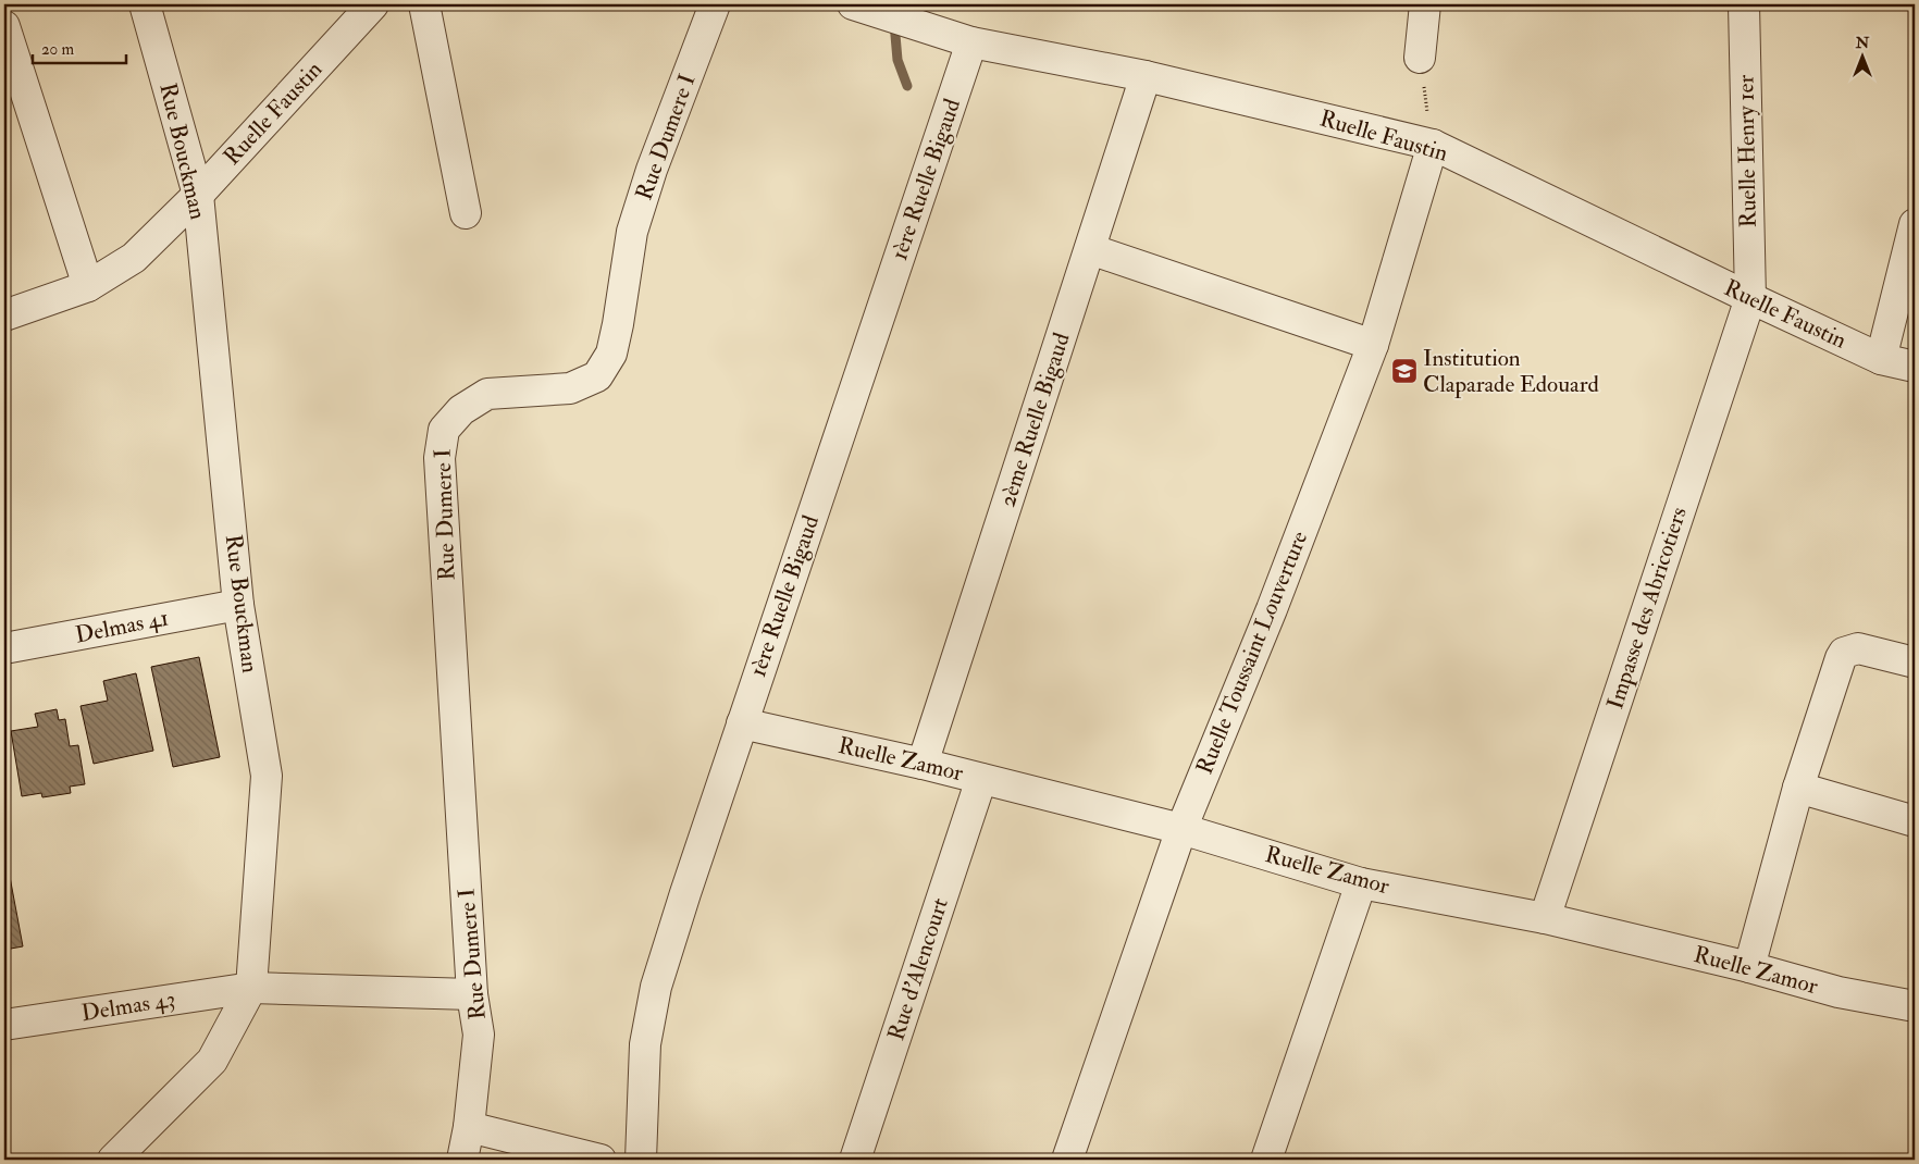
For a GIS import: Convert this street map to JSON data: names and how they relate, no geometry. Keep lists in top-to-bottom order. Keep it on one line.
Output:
{"streets":{"street":["Ruelle Faustin","Rue Dumere I","Rue Bouckman","Ruelle Henry 1er","1ère Ruelle Bigaud","2ème Ruelle Bigaud","Impasse des Abricotiers","Delmas 41","Ruelle Toussaint Louverture","Ruelle Zamor","Rue d'Alencourt","Delmas 43"]},"crossings":[["Ruelle Faustin","Rue Bouckman"],["Ruelle Faustin","Ruelle Henry 1er"],["Ruelle Faustin","1ère Ruelle Bigaud"],["Ruelle Faustin","2ème Ruelle Bigaud"],["Ruelle Faustin","Impasse des Abricotiers"],["Ruelle Faustin","Ruelle Toussaint Louverture"],["Rue Dumere I","Delmas 43"],["Rue Bouckman","Delmas 41"],["Rue Bouckman","Delmas 43"],["Ruelle Henry 1er","Impasse des Abricotiers"],["1ère Ruelle Bigaud","Ruelle Zamor"],["2ème Ruelle Bigaud","Ruelle Zamor"],["Impasse des Abricotiers","Ruelle Zamor"],["Ruelle Toussaint Louverture","Ruelle Zamor"],["Ruelle Zamor","Rue d'Alencourt"]],"places":{"school or university":["Institution Claparade Edouard"]},"scale_bar":"20 m","north":"top"}
